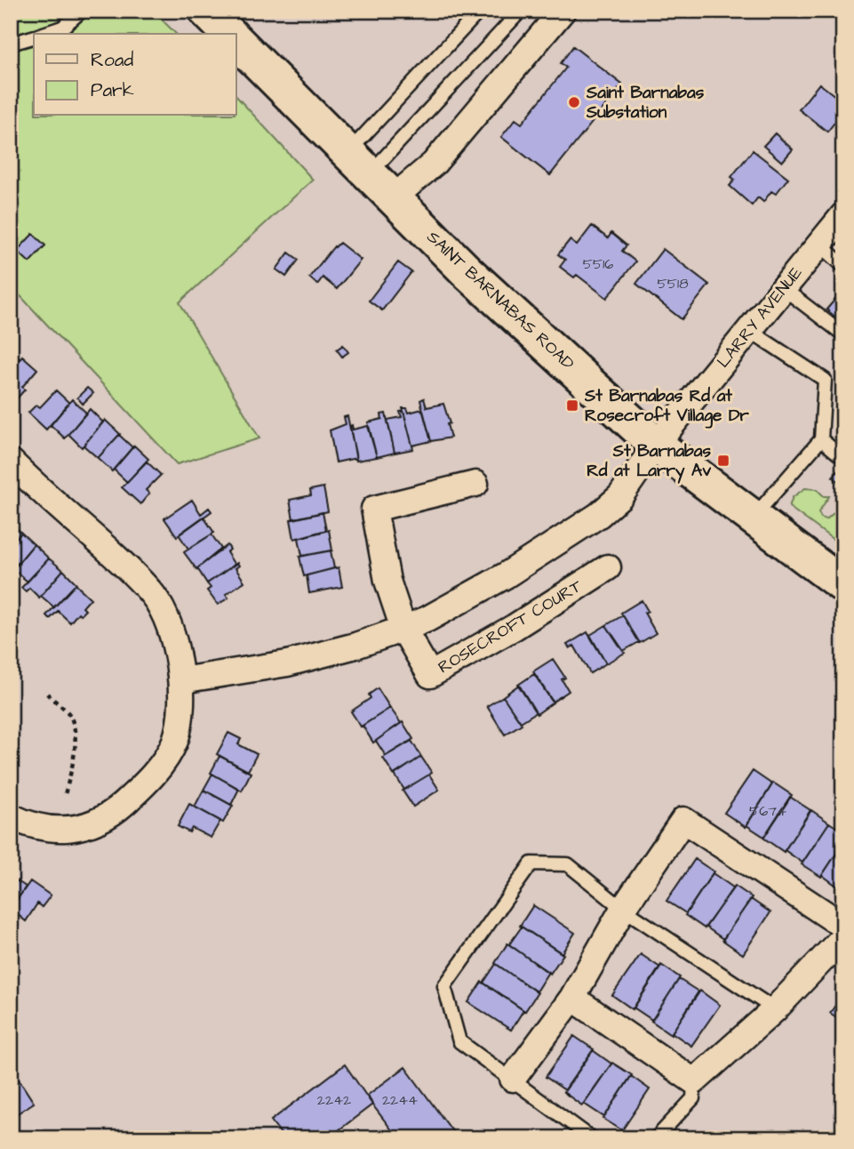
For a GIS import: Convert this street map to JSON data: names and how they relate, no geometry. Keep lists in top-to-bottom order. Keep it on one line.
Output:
{"streets":{"main road":["SAINT BARNABAS ROAD"],"street":["LARRY AVENUE","ROSECROFT COURT"]},"crossings":[["SAINT BARNABAS ROAD","LARRY AVENUE"],["LARRY AVENUE","ROSECROFT COURT"]],"places":{"other":["Saint Barnabas Substation"],"transit":["St Barnabas Rd at Rosecroft Village Dr","St Barnabas Rd at Larry Av"]},"house_numbers":["5516","5518","5674","2242","2244"],"legend":["Road","Park"]}
